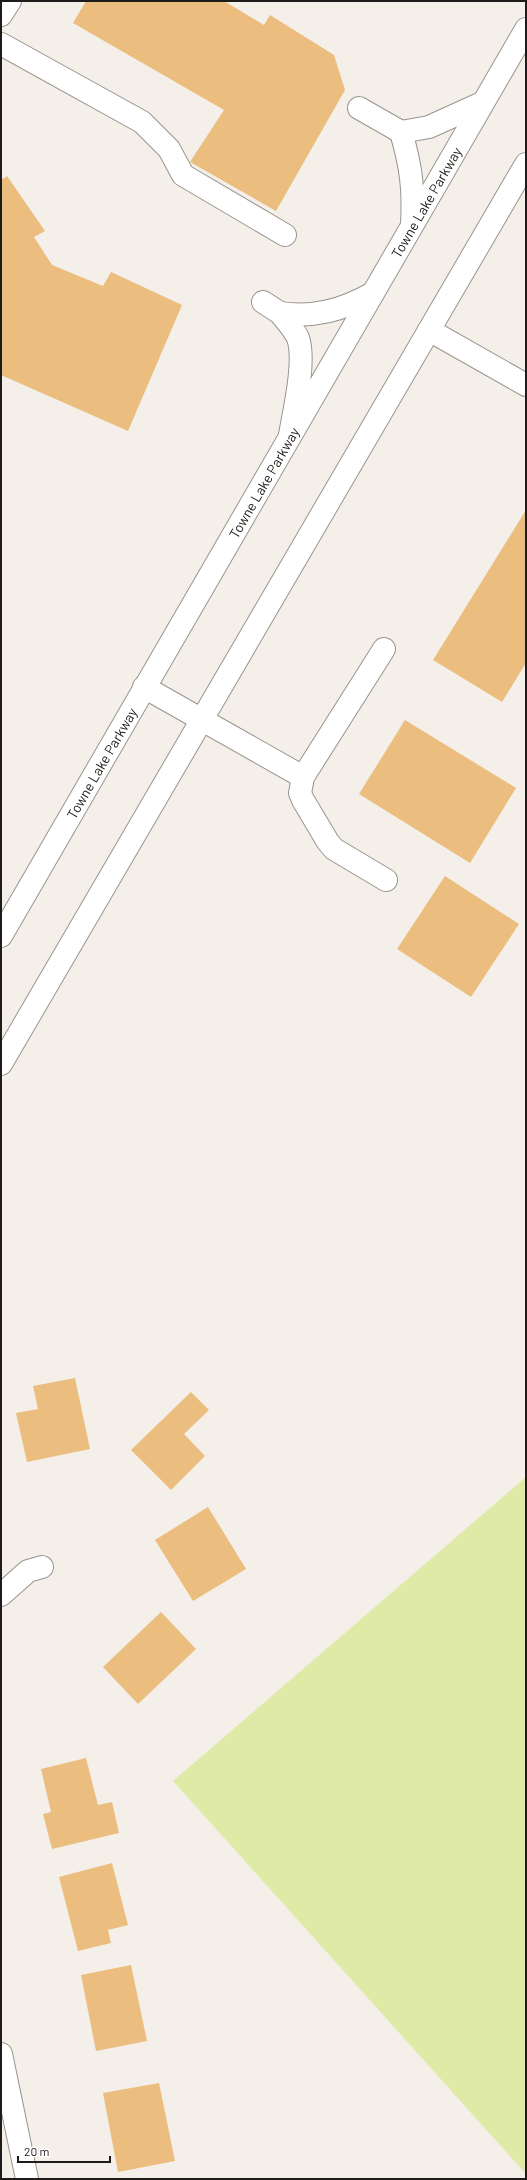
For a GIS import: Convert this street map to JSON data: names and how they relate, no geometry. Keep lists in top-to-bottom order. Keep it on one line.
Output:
{"streets":{"main road":["Towne Lake Parkway"]},"scale_bar":"20 m"}
